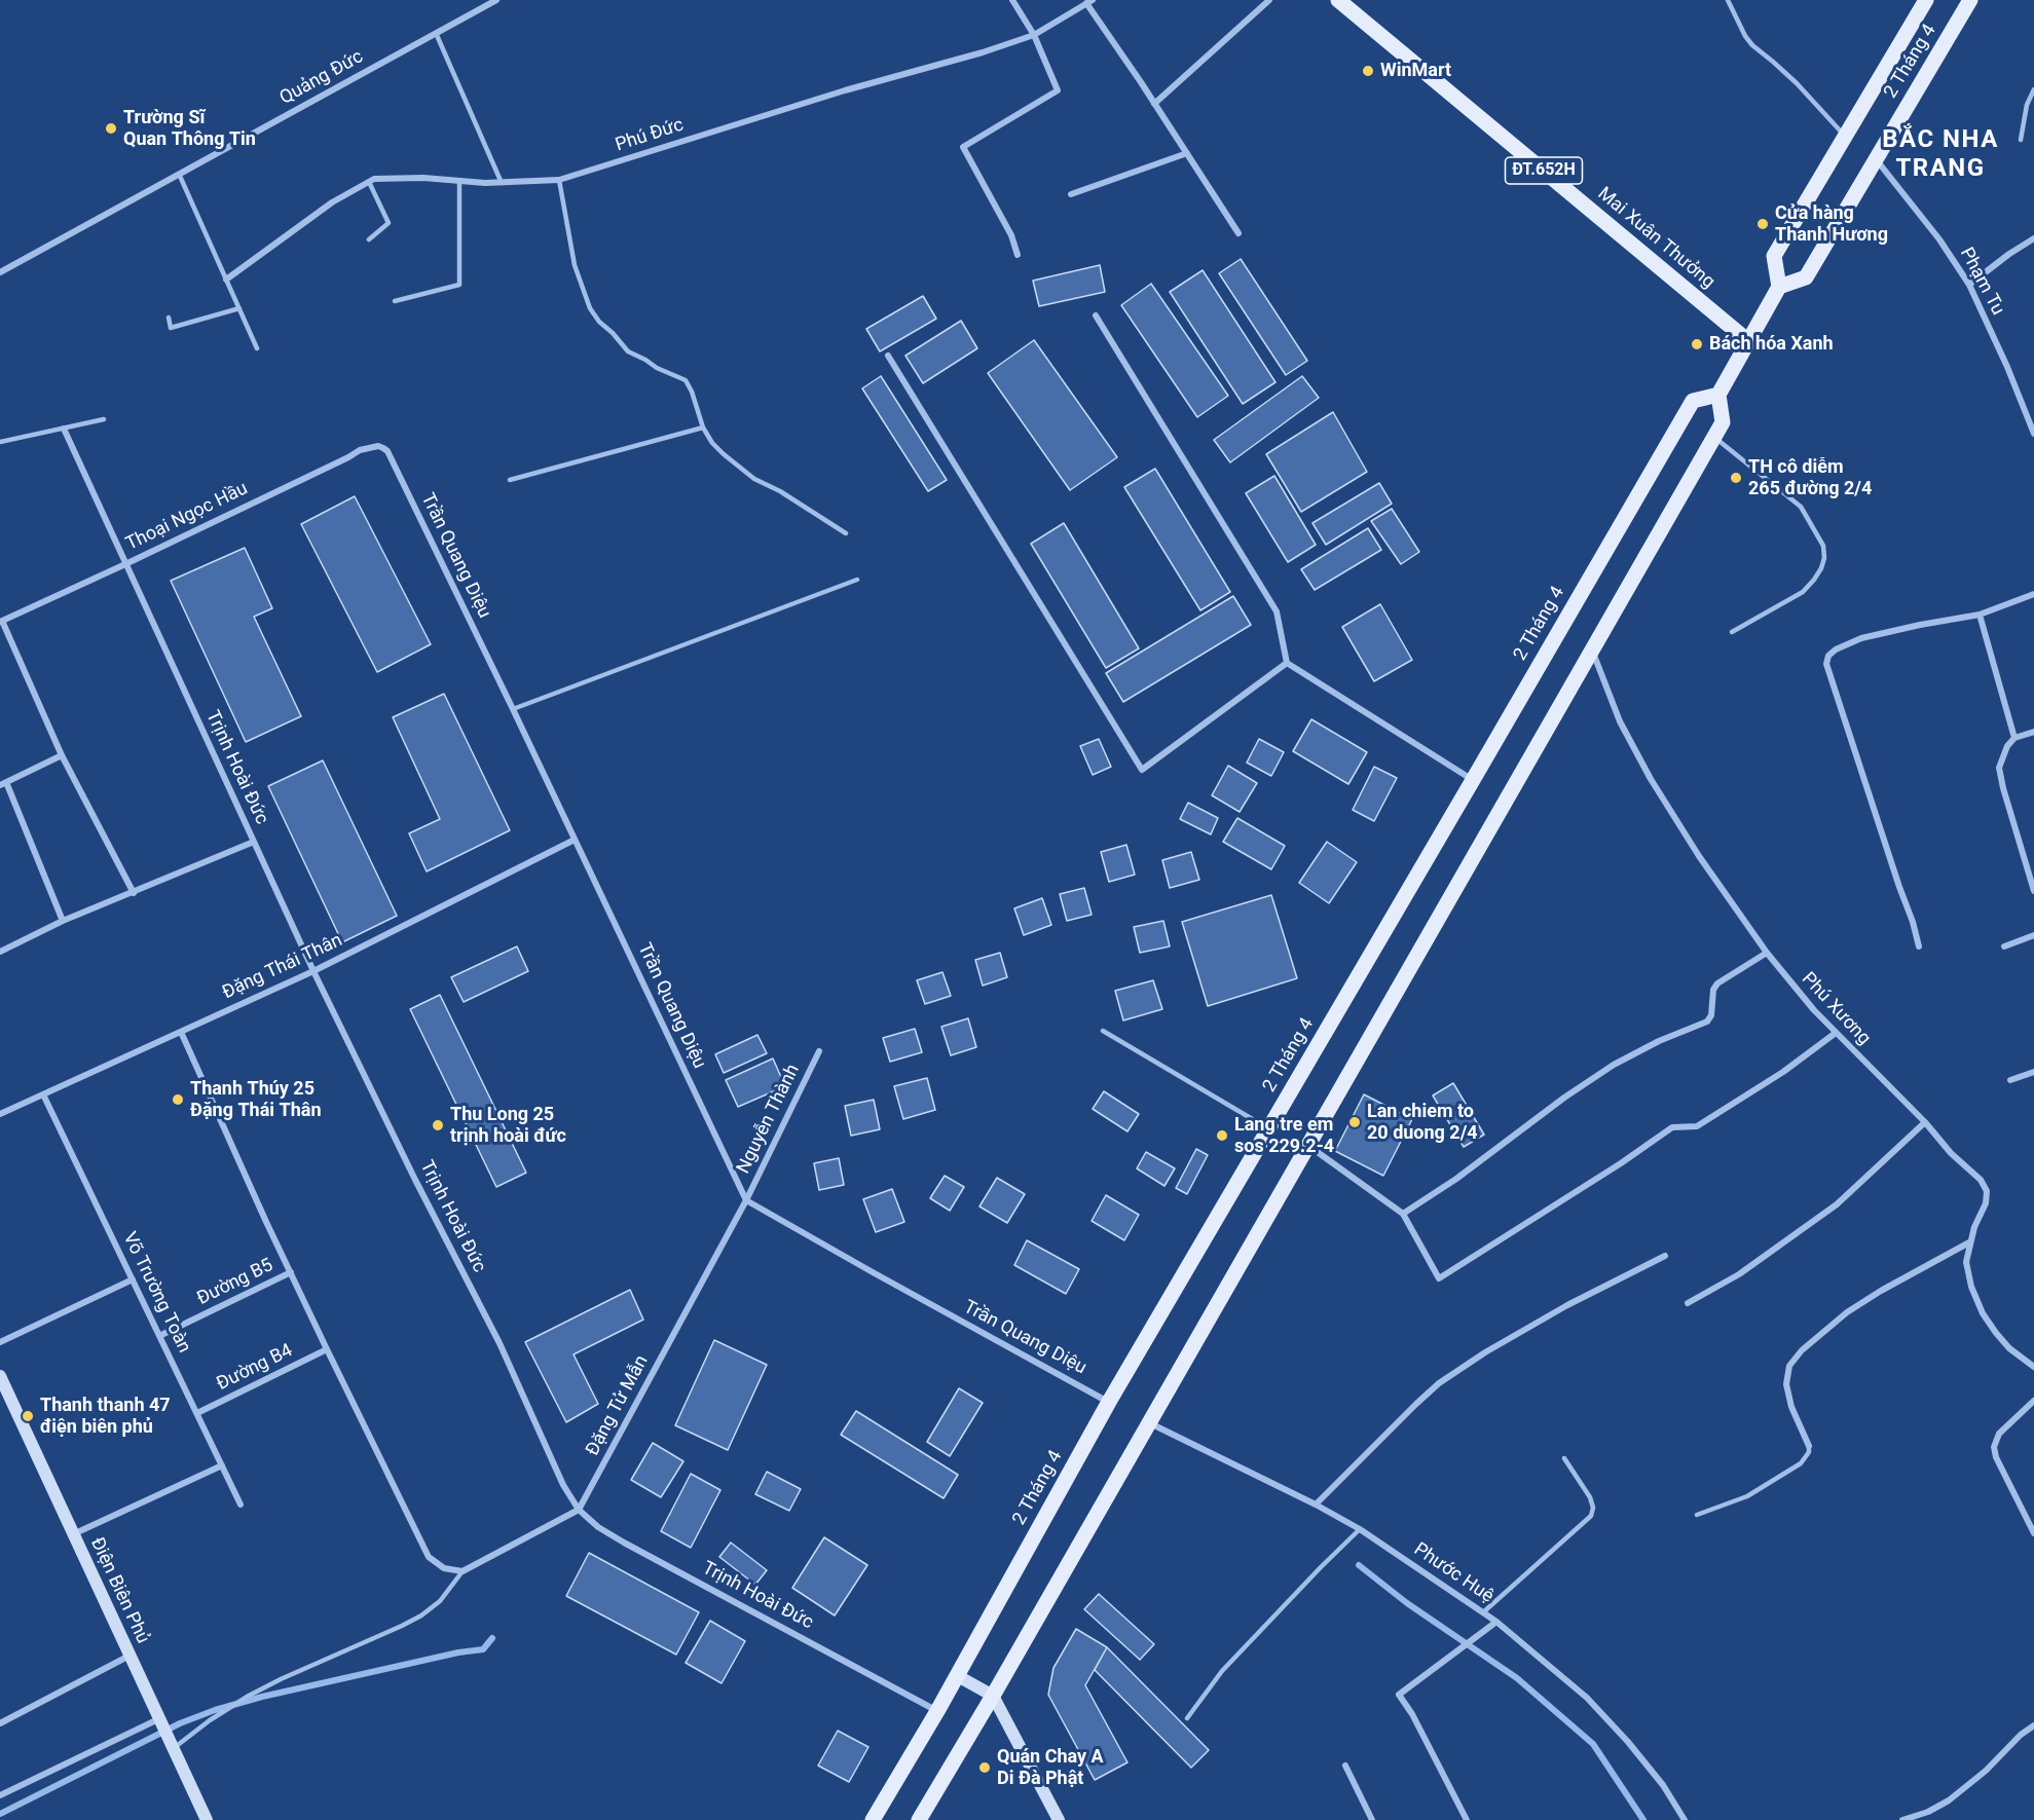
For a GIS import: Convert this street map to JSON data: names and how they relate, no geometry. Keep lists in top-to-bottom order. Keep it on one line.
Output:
{"streets":{"main road":["2 Tháng 4","ĐT.652H","Mai Xuân Thưởng"],"street":["Quảng Đức","Phú Đức","Phạm Tu","Thoại Ngọc Hầu","Trần Quang Diệu","Trịnh Hoài Đức","Đặng Thái Thân","Phú Xương","Nguyễn Thành","Đường B5","Võ Trường Toàn","Đường B4","Đặng Tử Mẫn","Phước Huệ","Điện Biên Phủ"]},"crossings":[["2 Tháng 4","Phạm Tu"],["2 Tháng 4","Trần Quang Diệu"],["2 Tháng 4","Trịnh Hoài Đức"],["Thoại Ngọc Hầu","Trần Quang Diệu"],["Thoại Ngọc Hầu","Trịnh Hoài Đức"],["Trần Quang Diệu","Đặng Thái Thân"],["Trần Quang Diệu","Nguyễn Thành"],["Trần Quang Diệu","Đặng Tử Mẫn"],["Trịnh Hoài Đức","Đặng Thái Thân"],["Trịnh Hoài Đức","Đặng Tử Mẫn"],["Đặng Thái Thân","Võ Trường Toàn"],["Nguyễn Thành","Đặng Tử Mẫn"],["Đường B5","Võ Trường Toàn"],["Võ Trường Toàn","Đường B4"]],"districts":["BẮC NHA TRANG"],"places":["WinMart","Trường Sĩ Quan Thông Tin","Cửa hàng Thanh Hương","Bách hóa Xanh","TH cô diễm 265 đường 2/4","Thanh Thúy 25 Đặng Thái Thân","Lan chiem to 20 duong 2/4","Thu Long 25 trịnh hoài đức","Lang tre em sos 229.2-4","Thanh thanh 47 điện biên phủ","Quán Chay A Di Đà Phật"]}
